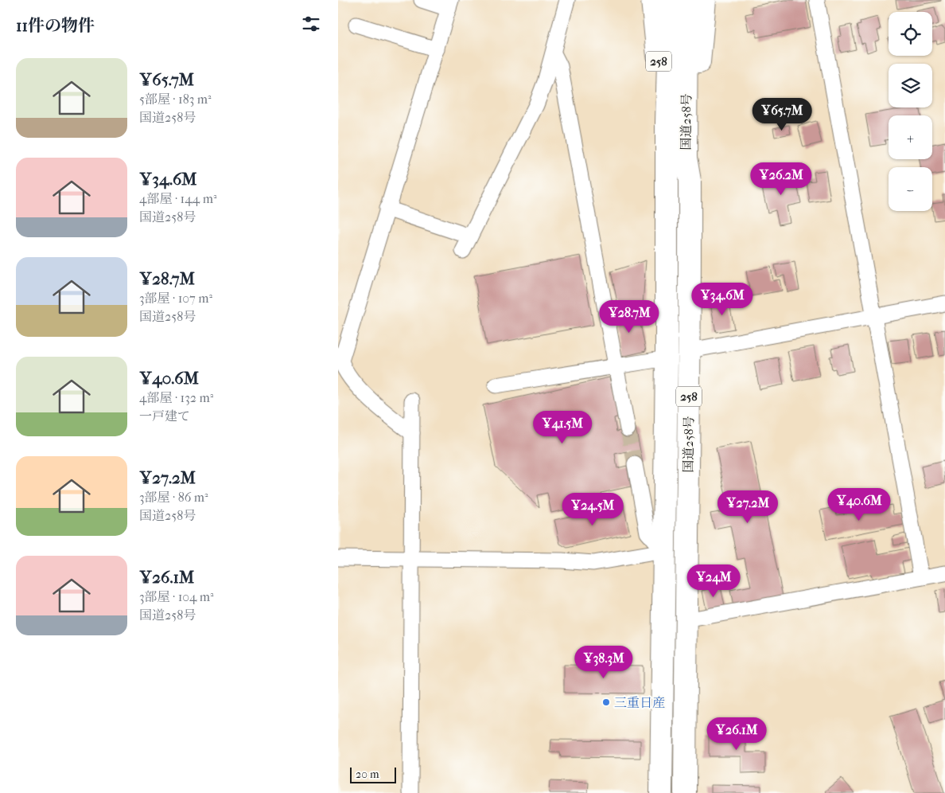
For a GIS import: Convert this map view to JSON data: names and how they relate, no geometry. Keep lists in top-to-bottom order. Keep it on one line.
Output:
{"streets":{"highway":["258","国道258号"]},"crossings":[["258","国道258号"]],"places":["三重日産"],"scale_bar":"20 m","page":{"heading":"11件の物件","map_buttons":["+","−"],"list":[{"name":"¥65.7M","note":"5部屋 · 183 m² · 国道258号"},{"name":"¥34.6M","note":"4部屋 · 144 m² · 国道258号"},{"name":"¥28.7M","note":"3部屋 · 107 m² · 国道258号"},{"name":"¥40.6M","note":"4部屋 · 132 m² · 一戸建て"},{"name":"¥27.2M","note":"3部屋 · 86 m² · 国道258号"},{"name":"¥26.1M","note":"3部屋 · 104 m² · 国道258号"}],"price":["¥65.7M","¥26.2M","¥34.6M","¥28.7M","¥41.5M","¥40.6M","¥27.2M","¥24.5M","¥24M","¥38.3M","¥26.1M"],"scale":"20 m"}}
